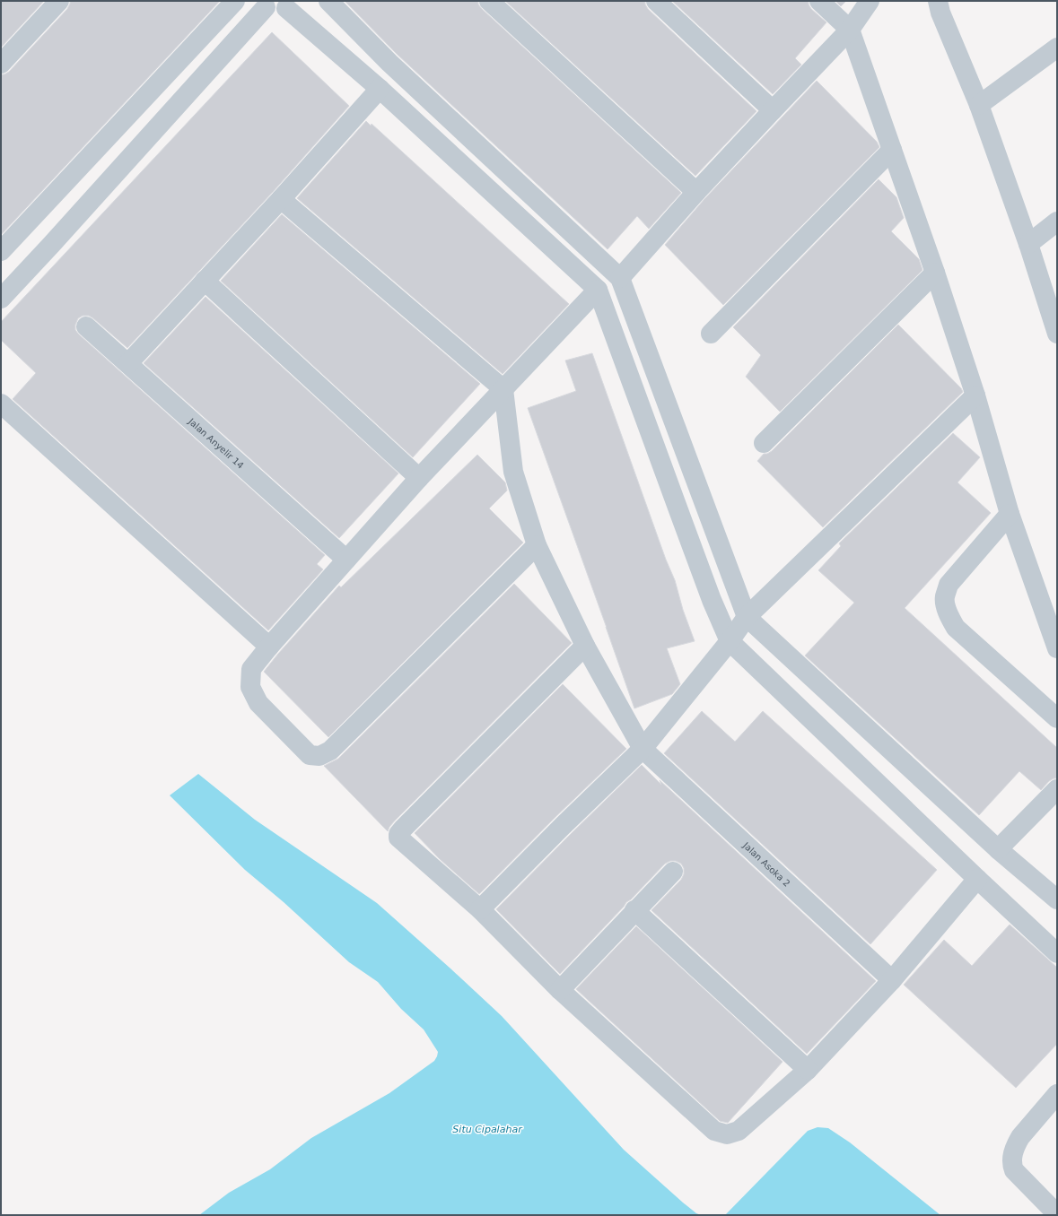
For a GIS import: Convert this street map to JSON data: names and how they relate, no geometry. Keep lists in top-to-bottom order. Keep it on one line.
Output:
{"streets":{"street":["Jalan Anyelir 14","Jalan Asoka 2"]},"water":["Situ Cipalahar"]}
